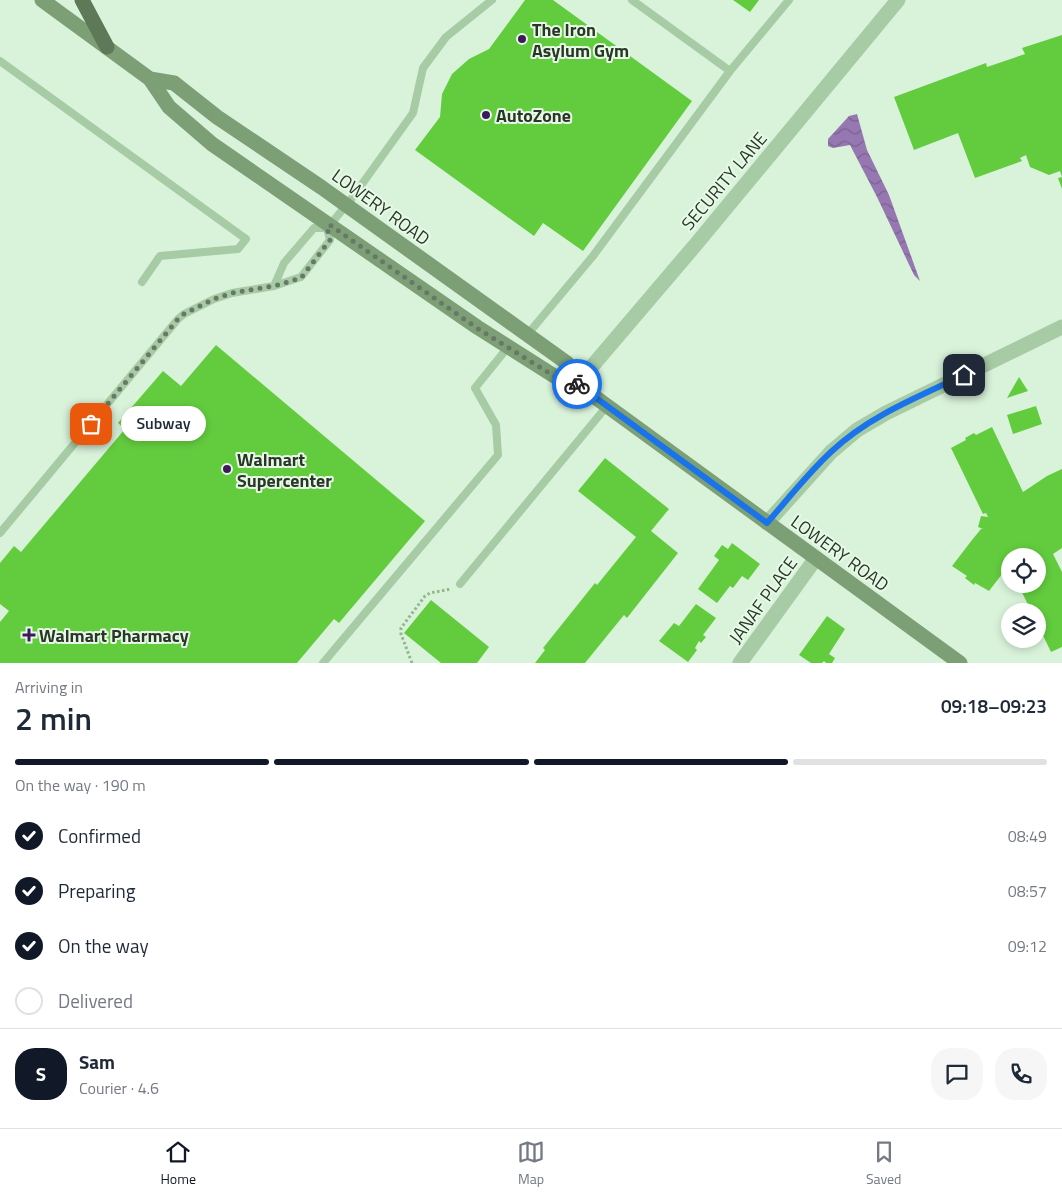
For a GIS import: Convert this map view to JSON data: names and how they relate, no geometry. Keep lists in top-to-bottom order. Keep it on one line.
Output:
{"streets":{"street":["SECURITY LANE","LOWERY ROAD","JANAF PLACE"]},"crossings":[["SECURITY LANE","LOWERY ROAD"],["LOWERY ROAD","JANAF PLACE"]],"places":{"other":["The Iron Asylum Gym","AutoZone","Subway","Walmart Supercenter"],"health":["Walmart Pharmacy"]},"page":{"bubble":"Subway","heading":["2 min","Arriving in","09:18–09:23"],"panel":["Sam","Courier · 4.6"],"bar":"On the way · 190 m","list":[["Confirmed","08:49"],["Preparing","08:57"],["On the way","09:12"],"Delivered"],"round":"S","tabs":["Home","Map","Saved"]}}
